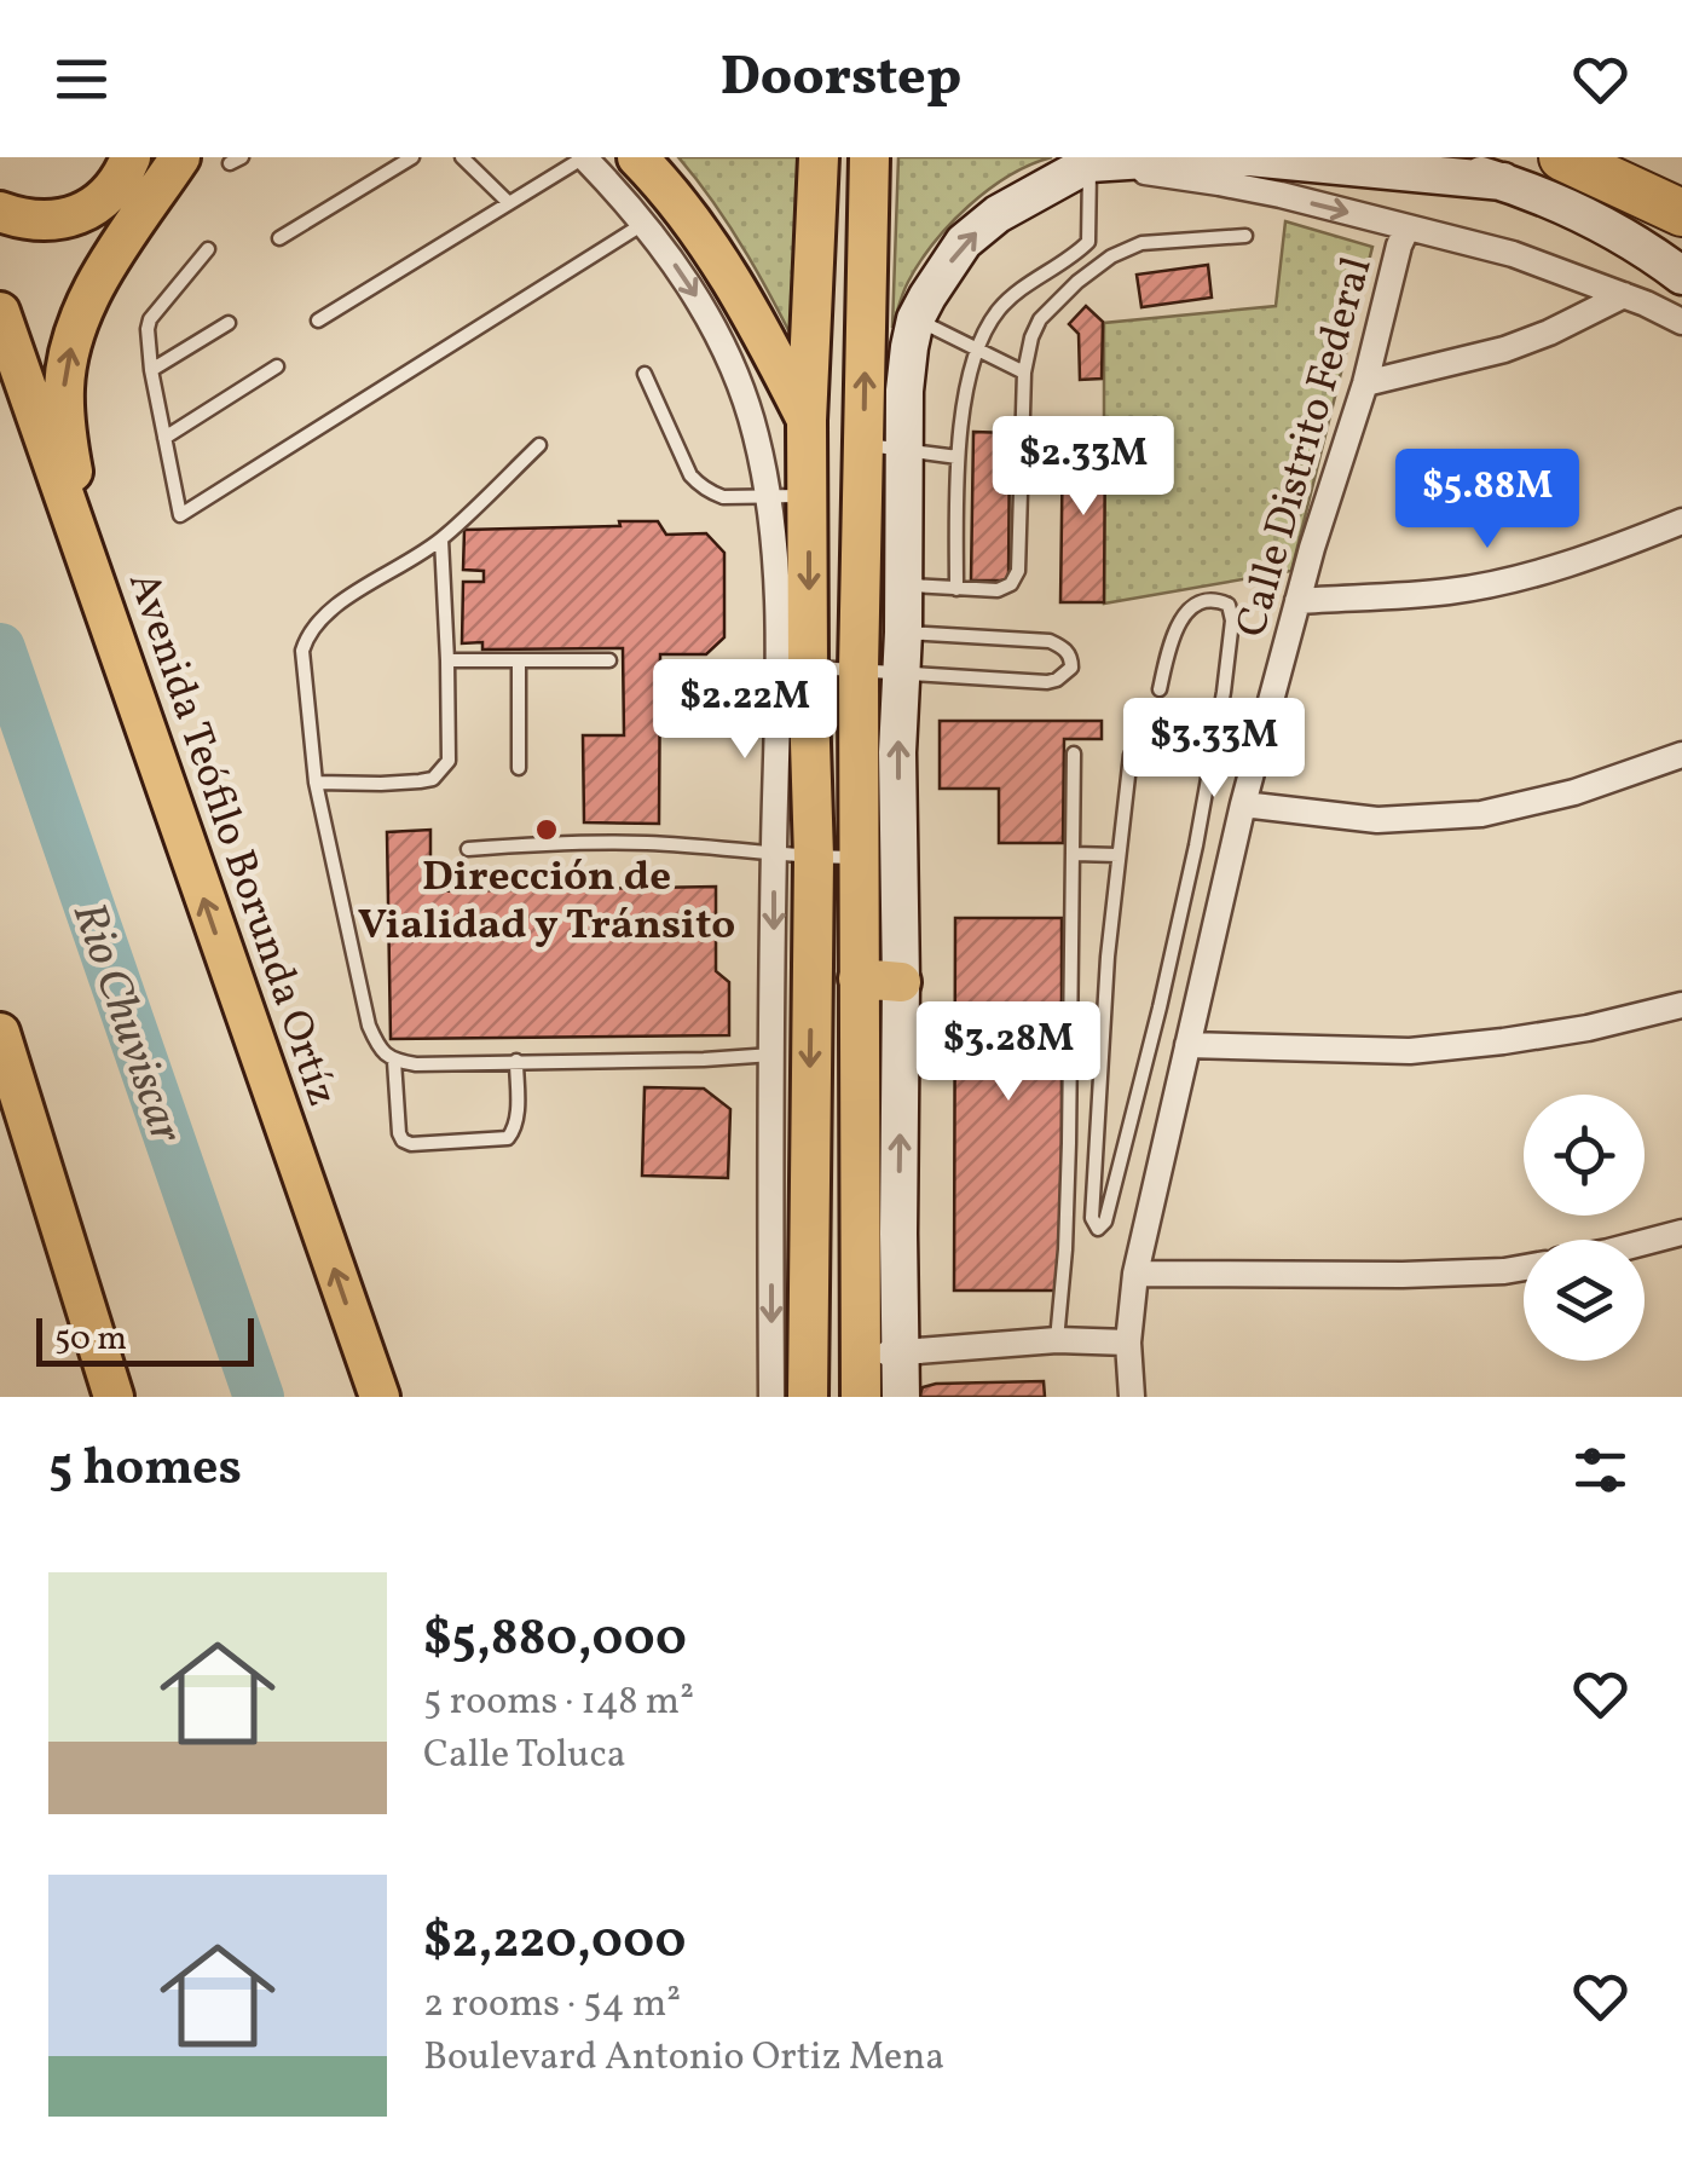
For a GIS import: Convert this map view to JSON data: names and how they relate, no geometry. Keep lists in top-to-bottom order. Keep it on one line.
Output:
{"streets":{"main road":["Avenida Teófilo Borunda Ortíz"],"street":["Calle Distrito Federal"]},"water":["Rio Chuviscar"],"places":["Dirección de Vialidad y Tránsito"],"scale_bar":"50 m","page":{"header":"Doorstep","price":["$2.33M","$5.88M","$2.22M","$3.33M","$3.28M"],"scale":"50 m","heading":"5 homes","list":[{"name":"$5,880,000","note":"5 rooms · 148 m² · Calle Toluca"},{"name":"$2,220,000","note":"2 rooms · 54 m² · Boulevard Antonio Ortiz Mena"}]}}
